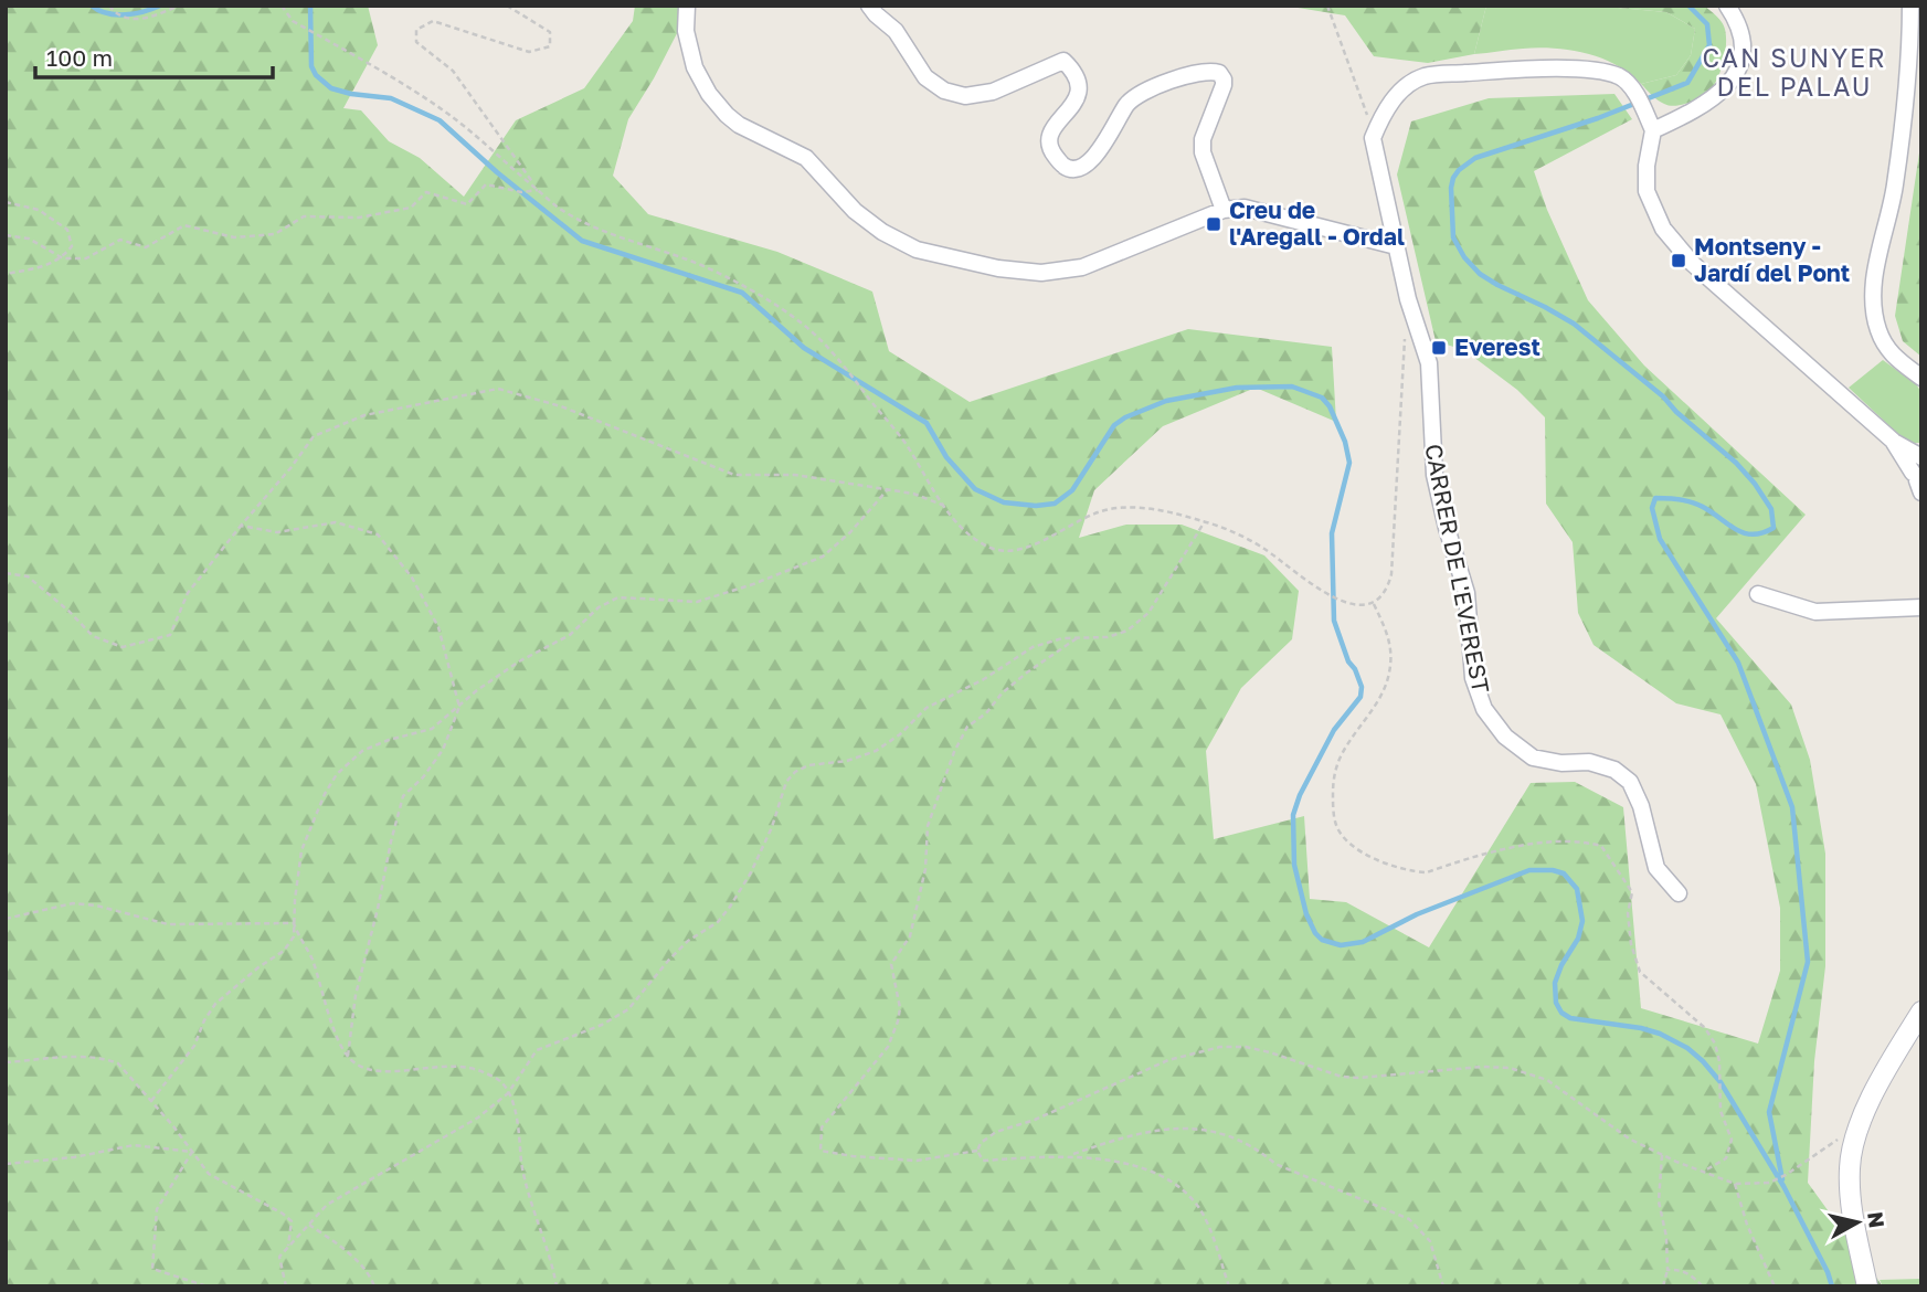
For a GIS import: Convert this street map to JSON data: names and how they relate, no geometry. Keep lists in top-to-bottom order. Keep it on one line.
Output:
{"streets":{"street":["CARRER DE L'EVEREST"]},"districts":["CAN SUNYER DEL PALAU"],"places":{"transit":["Creu de l'Aregall - Ordal","Montseny - Jardí del Pont","Everest"]},"scale_bar":"100 m","north":"right"}
